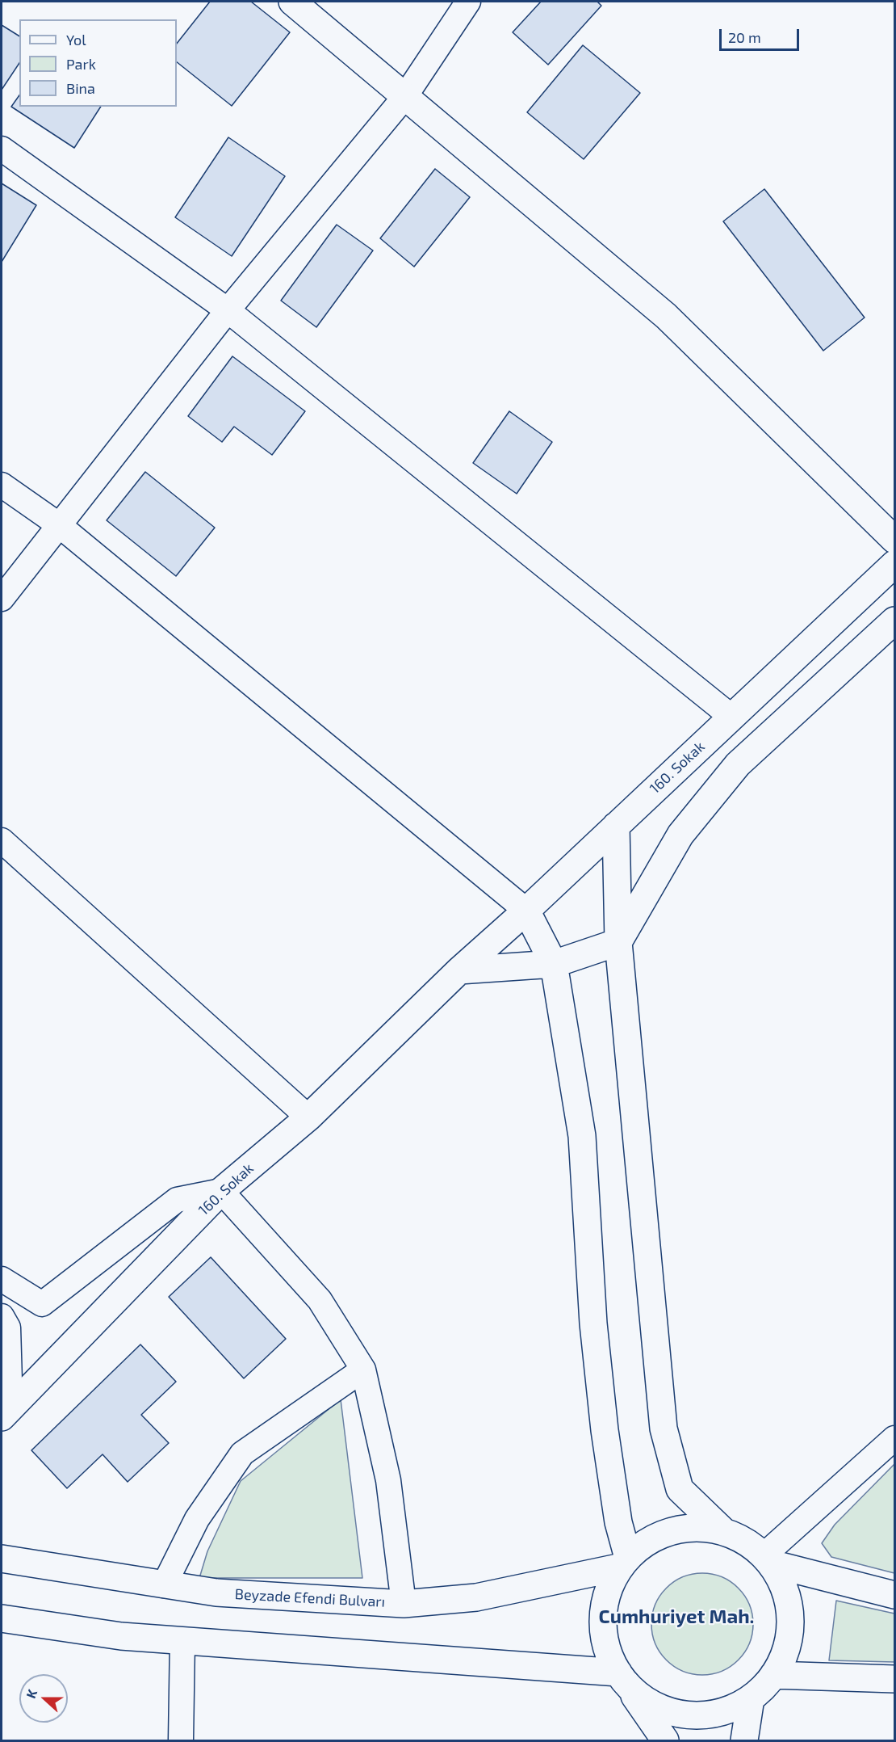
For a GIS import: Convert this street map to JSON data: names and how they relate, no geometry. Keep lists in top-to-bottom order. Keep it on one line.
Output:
{"streets":{"main road":["160. Sokak","Beyzade Efendi Bulvarı"]},"districts":["Cumhuriyet Mah."],"legend":["Yol","Park","Bina"],"scale_bar":"20 m","north":"left"}
